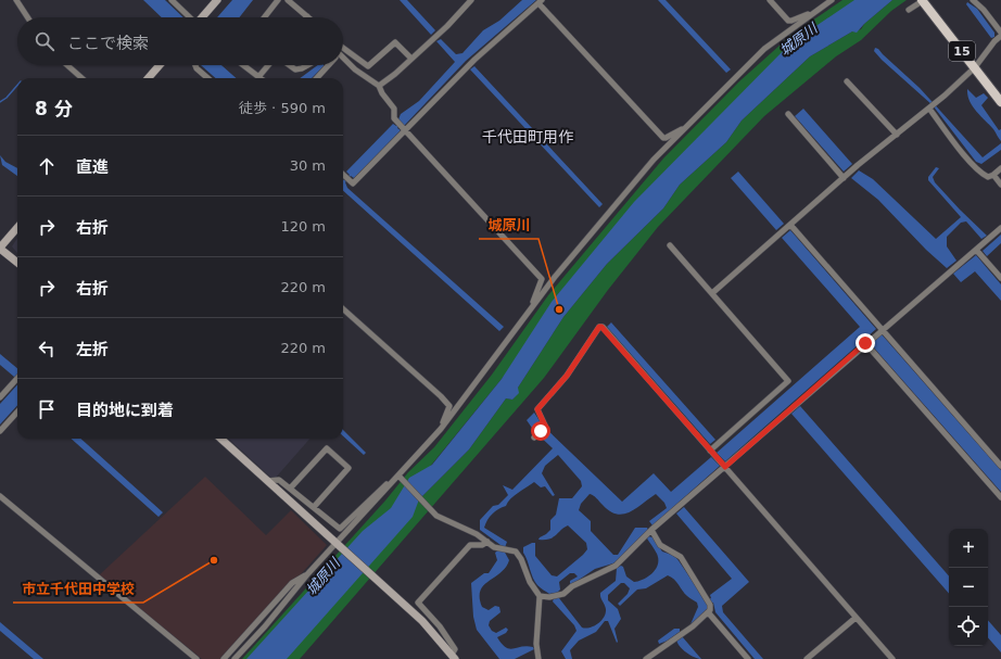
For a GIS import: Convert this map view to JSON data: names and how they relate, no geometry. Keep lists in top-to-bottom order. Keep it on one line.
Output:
{"streets":{"main road":["15"]},"districts":["千代田町用作"],"water":["城原川"],"places":["城原川","市立千代田中学校"],"page":{"search":"ここで検索","heading":["8 分","徒歩 · 590 m"],"list":[["直進","30 m"],["右折","120 m"],["右折","220 m"],["左折","220 m"],"目的地に到着"],"map_buttons":["+","−"]}}
